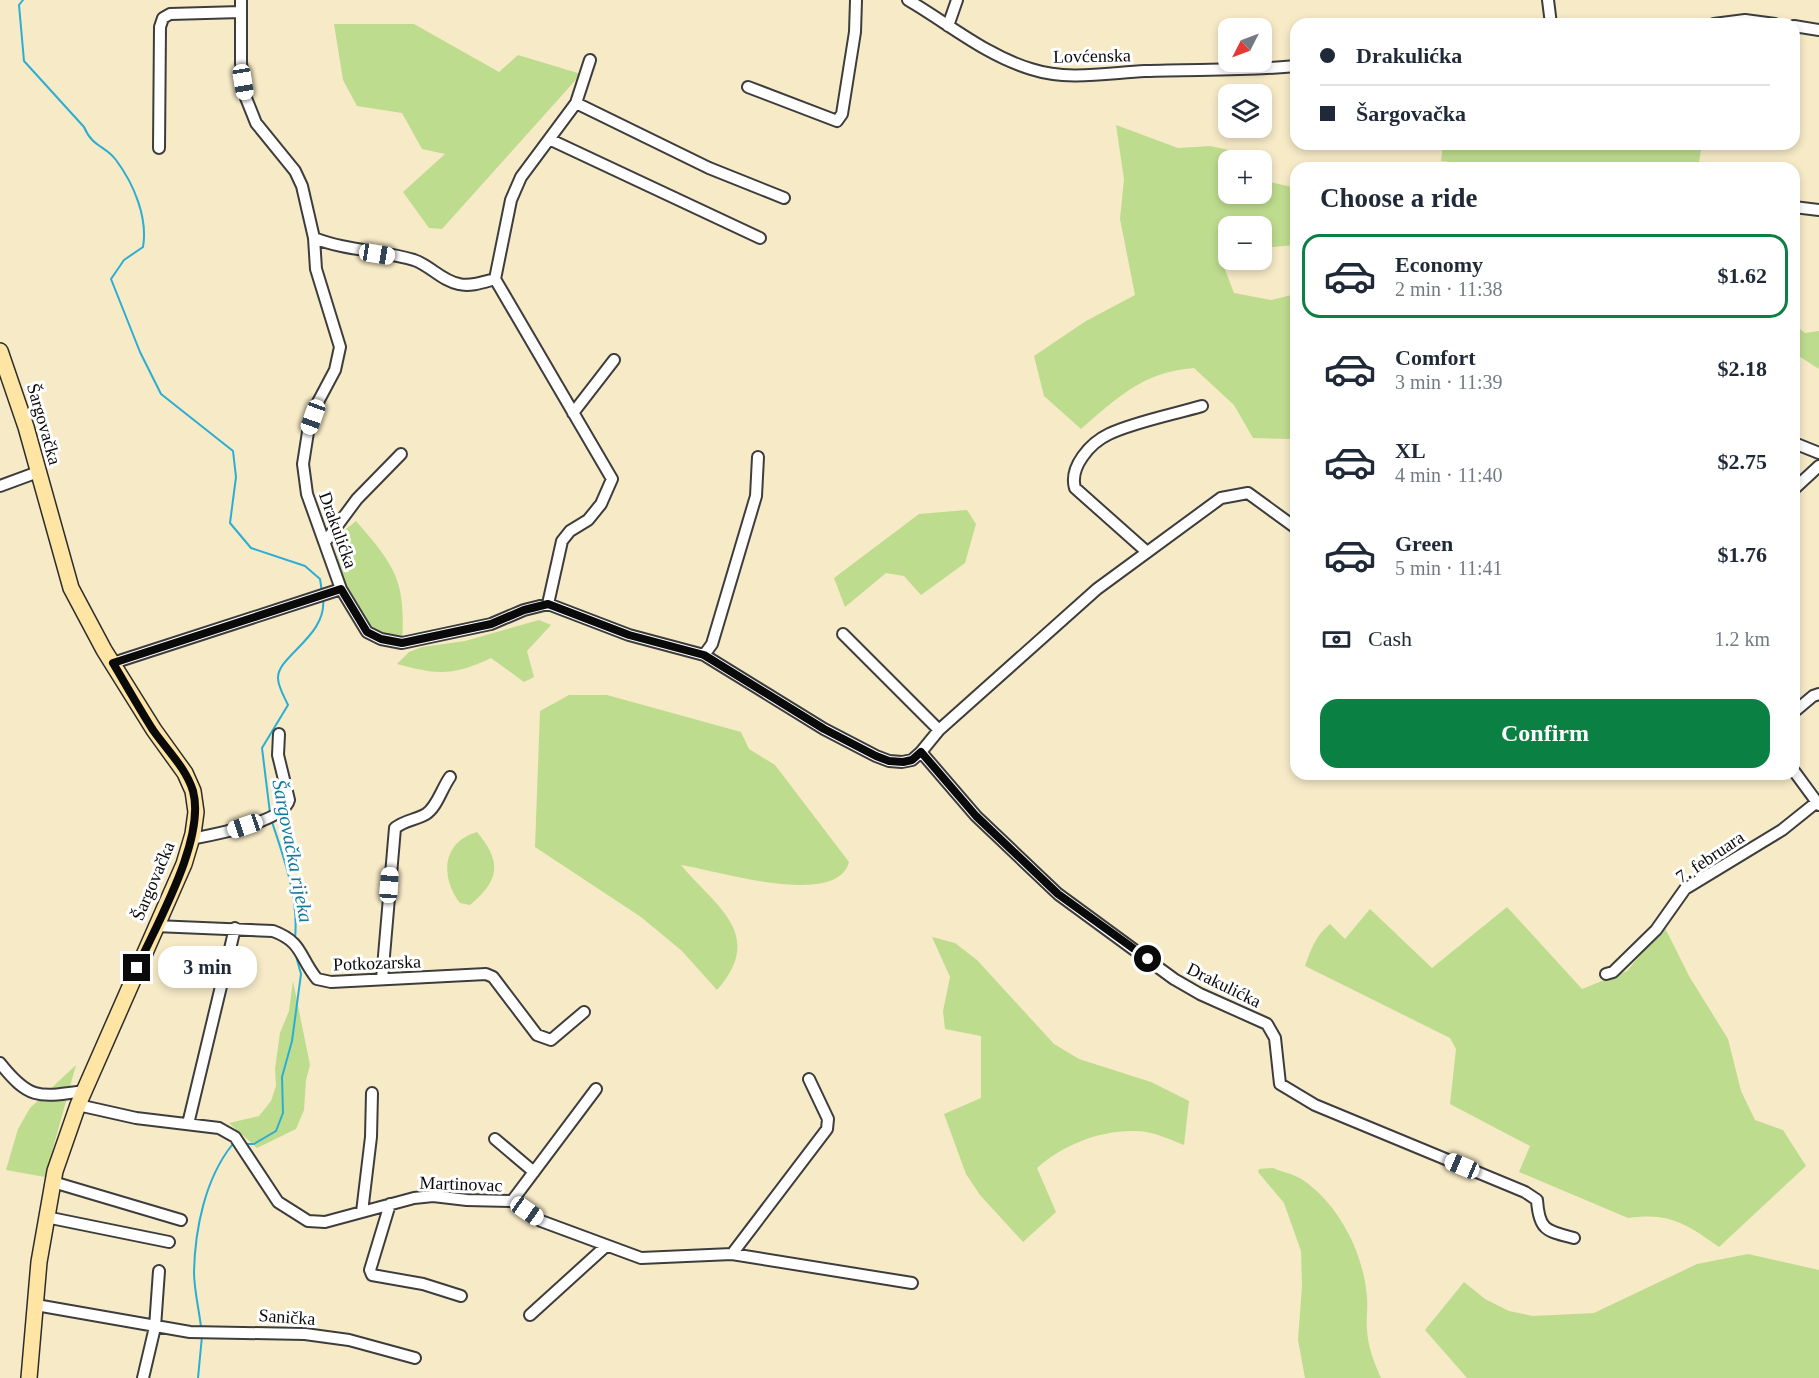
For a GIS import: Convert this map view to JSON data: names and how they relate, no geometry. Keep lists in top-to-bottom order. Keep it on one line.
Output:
{"streets":{"street":["Lovćenska","Šargovačka","Drakulićka","7. februara","Potkozarska","Martinovac","Sanička"]},"crossings":[["Šargovačka","Potkozarska"],["Šargovačka","Martinovac"],["Šargovačka","Sanička"]],"water":["Šargovačka rijeka"],"north":"bottom left","page":{"map_buttons":["+","−"],"banner":["Drakulićka","Šargovačka"],"heading":"Choose a ride","list":[{"name":"Economy","note":"2 min · 11:38","value":"$1.62"},{"name":"Comfort","note":"3 min · 11:39","value":"$2.18"},{"name":"XL","note":"4 min · 11:40","value":"$2.75"},{"name":"Green","note":"5 min · 11:41","value":"$1.76"}],"pay":["Cash","1.2 km"],"buttons":"Confirm","bubble":"3 min"}}
